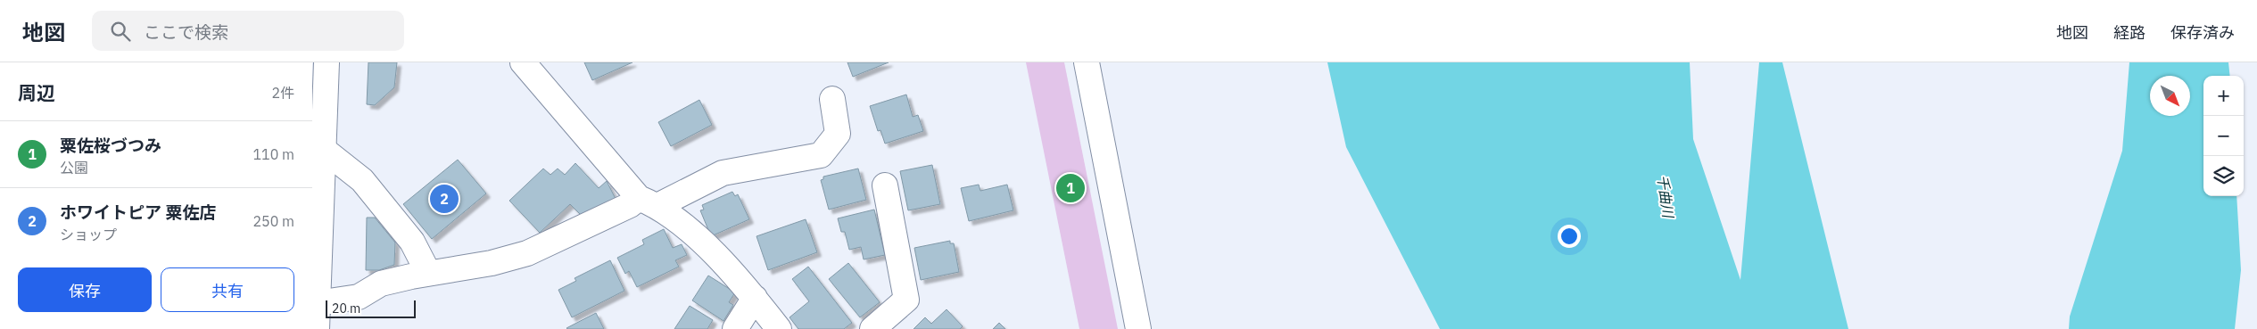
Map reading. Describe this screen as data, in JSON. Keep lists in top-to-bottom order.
{
  "water": ["千曲川"],
  "scale_bar": "20 m",
  "north": "bottom right",
  "page": {
    "header": "地図",
    "search": "ここで検索",
    "nav": ["地図", "経路", "保存済み"],
    "heading": ["周辺", "2件"],
    "map_buttons": ["+", "−"],
    "list": [
      {
        "mark": "1",
        "name": "粟佐桜づつみ",
        "note": "公園",
        "value": "110 m"
      },
      {
        "mark": "2",
        "name": "ホワイトピア 粟佐店",
        "note": "ショップ",
        "value": "250 m"
      }
    ],
    "pins": ["1", "2"],
    "buttons": ["保存", "共有"],
    "scale": "20 m"
  }
}
